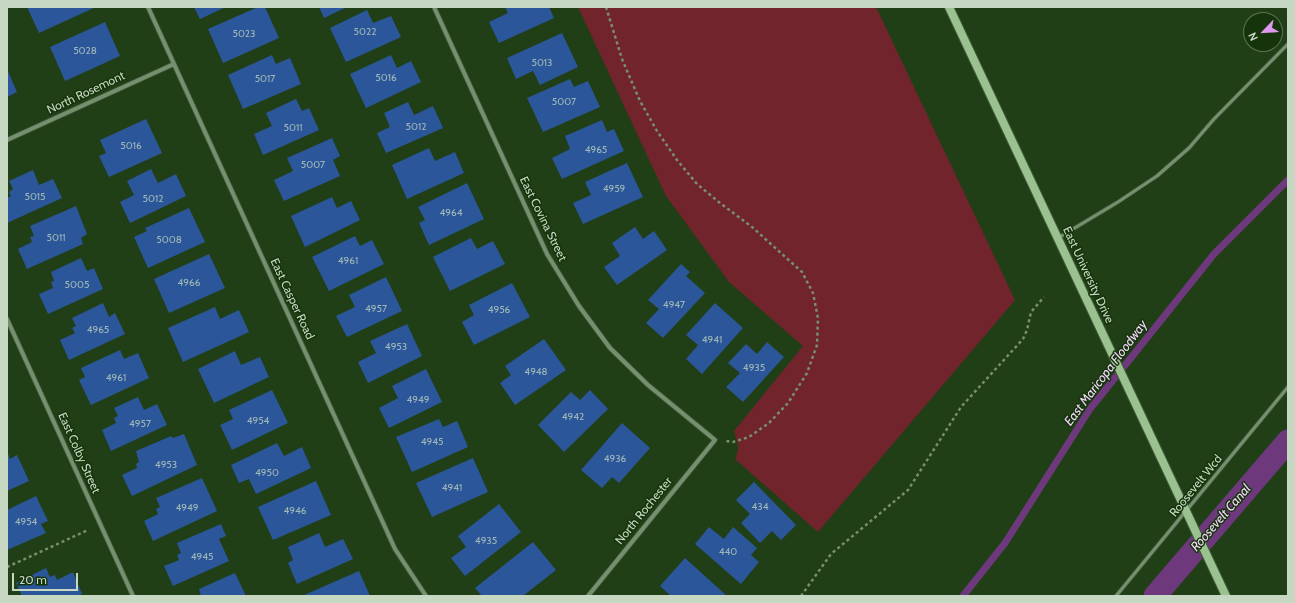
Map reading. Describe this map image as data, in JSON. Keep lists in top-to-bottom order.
{
  "streets": {
    "main road": ["East University Drive"],
    "street": [
      "North Rosemont",
      "East Covina Street",
      "East Casper Road",
      "East Colby Street",
      "North Rochester"
    ],
    "lane": ["Roosevelt Wcd"]
  },
  "crossings": [
    ["North Rosemont", "East Casper Road"],
    ["East Covina Street", "North Rochester"],
    ["East University Drive", "Roosevelt Wcd"]
  ],
  "water": ["East Maricopa Floodway", "Roosevelt Canal"],
  "house_numbers": [
    "5022",
    "5023",
    "5028",
    "5013",
    "5016",
    "5017",
    "5007",
    "5012",
    "5011",
    "5016",
    "4965",
    "5007",
    "4959",
    "5015",
    "5012",
    "4964",
    "5011",
    "5008",
    "4961",
    "4966",
    "5005",
    "4947",
    "4957",
    "4956",
    "4965",
    "4941",
    "4953",
    "4935",
    "4948",
    "4961",
    "4949",
    "4942",
    "4954",
    "4957",
    "4945",
    "4936",
    "4953",
    "4950",
    "4941",
    "434",
    "4949",
    "4946",
    "4954",
    "4935",
    "440",
    "4945"
  ],
  "scale_bar": "20 m",
  "north": "bottom left"
}
